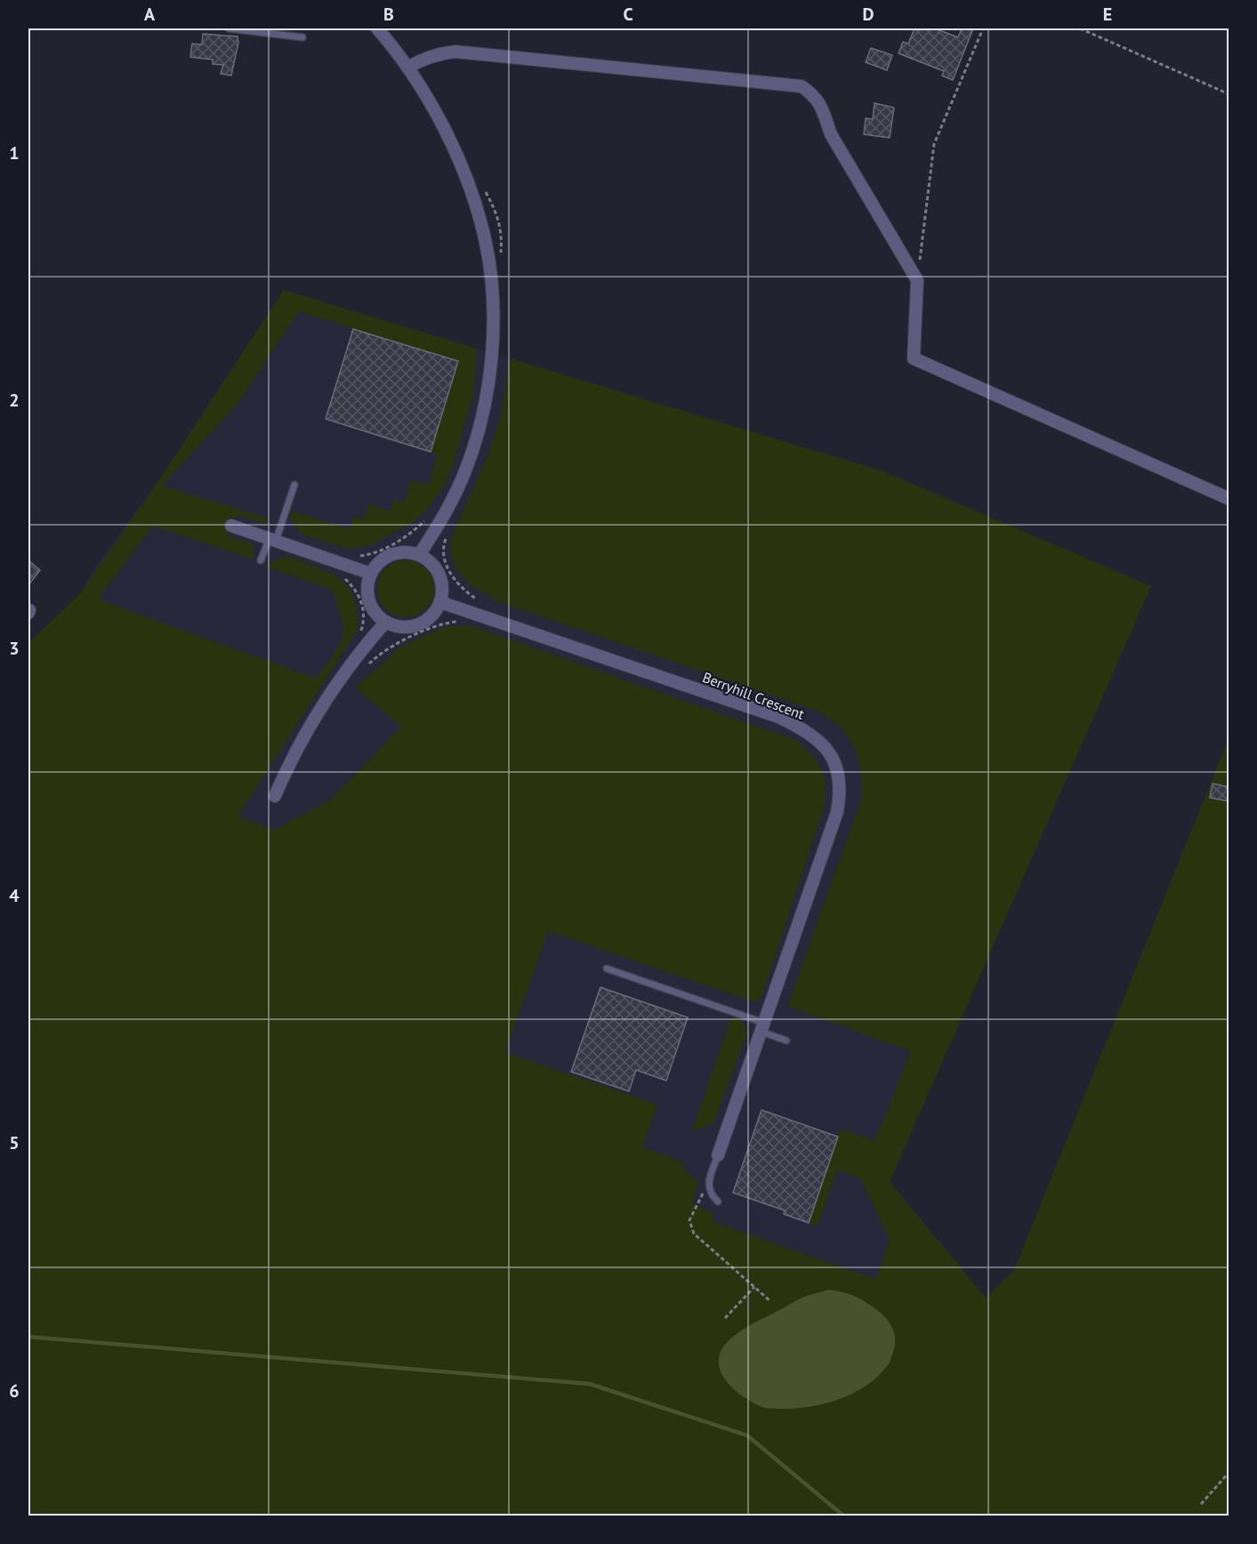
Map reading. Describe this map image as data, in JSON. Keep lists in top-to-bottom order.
{
  "streets": {
    "street": ["Berryhill Crescent"]
  },
  "grid": {
    "columns": [
      "A",
      "B",
      "C",
      "D",
      "E"
    ],
    "rows": [
      "1",
      "2",
      "3",
      "4",
      "5",
      "6"
    ]
  }
}
